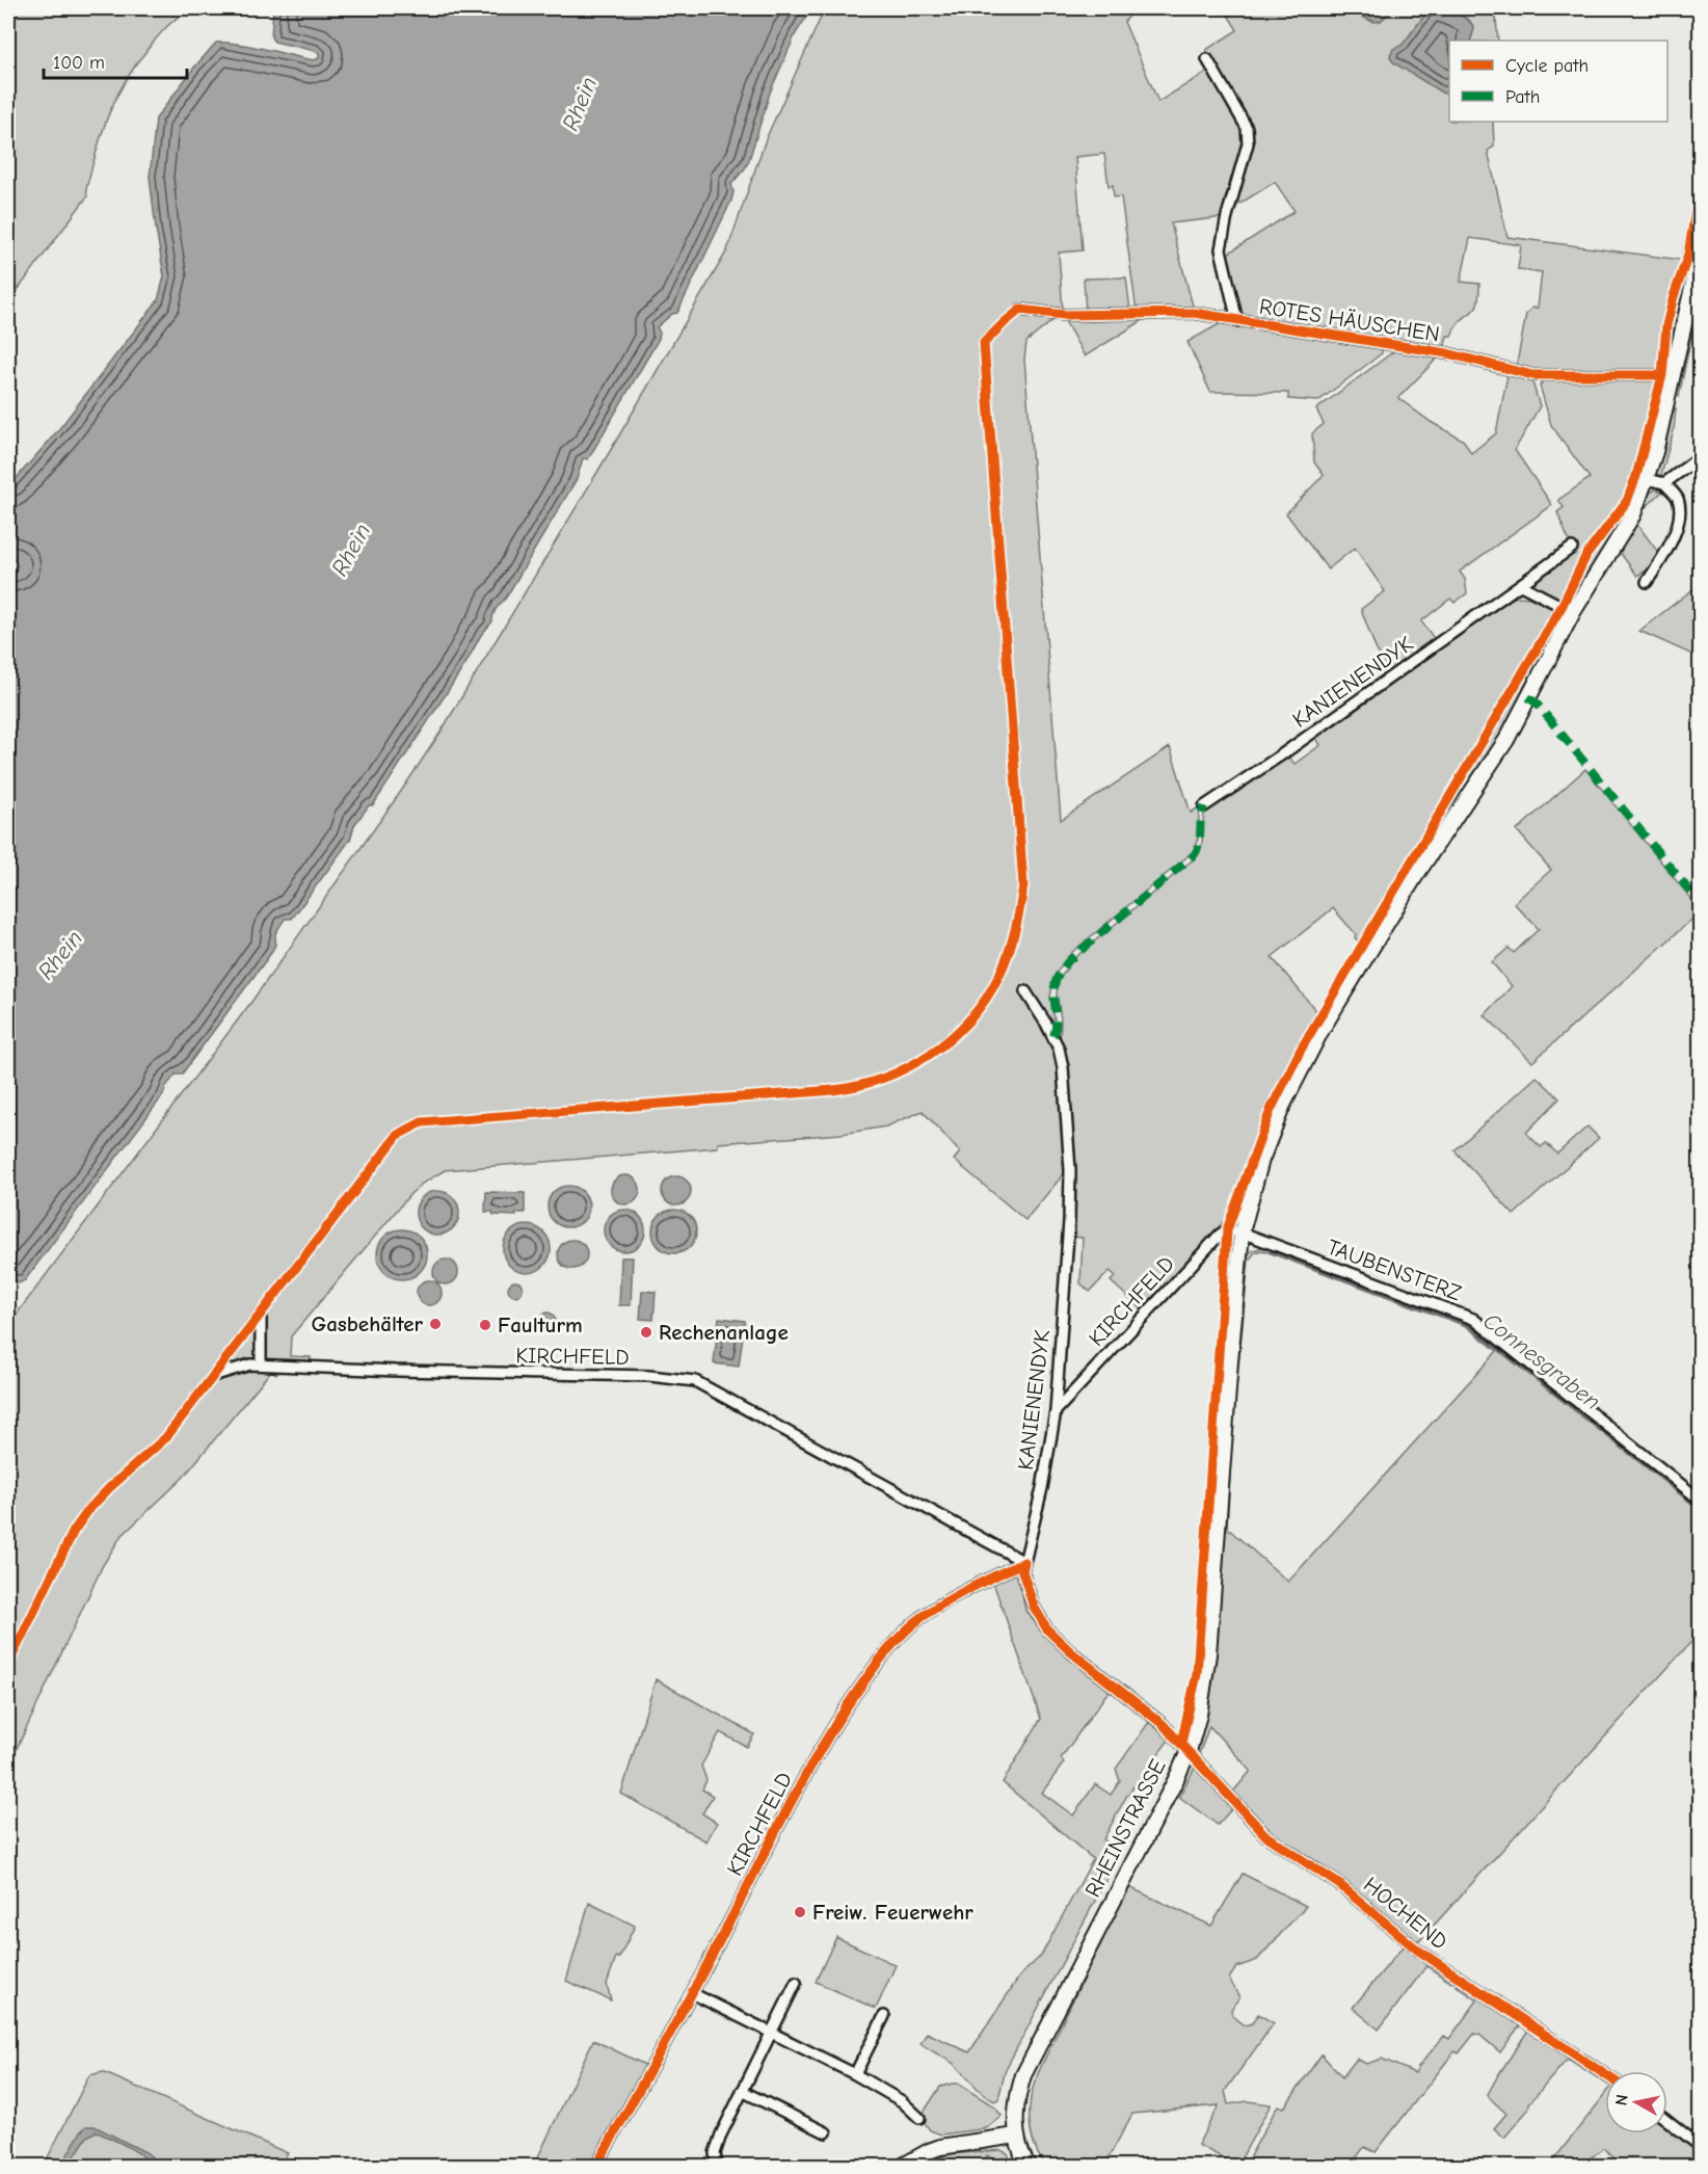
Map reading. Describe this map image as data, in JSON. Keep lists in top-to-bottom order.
{
  "streets": {
    "main road": ["RHEINSTRASSE"],
    "street": [
      "ROTES HÄUSCHEN",
      "KANIENENDYK",
      "TAUBENSTERZ",
      "KIRCHFELD",
      "HOCHEND"
    ]
  },
  "crossings": [
    ["ROTES HÄUSCHEN", "RHEINSTRASSE"],
    ["KANIENENDYK", "KIRCHFELD"],
    ["KANIENENDYK", "RHEINSTRASSE"],
    ["KANIENENDYK", "HOCHEND"],
    ["TAUBENSTERZ", "KIRCHFELD"],
    ["TAUBENSTERZ", "RHEINSTRASSE"],
    ["KIRCHFELD", "RHEINSTRASSE"],
    ["RHEINSTRASSE", "HOCHEND"]
  ],
  "water": ["Rhein", "Connesgraben"],
  "places": [
    "Gasbehälter",
    "Faulturm",
    "Rechenanlage",
    "Freiw. Feuerwehr"
  ],
  "legend": ["Cycle path", "Path"],
  "scale_bar": "100 m",
  "north": "left"
}
